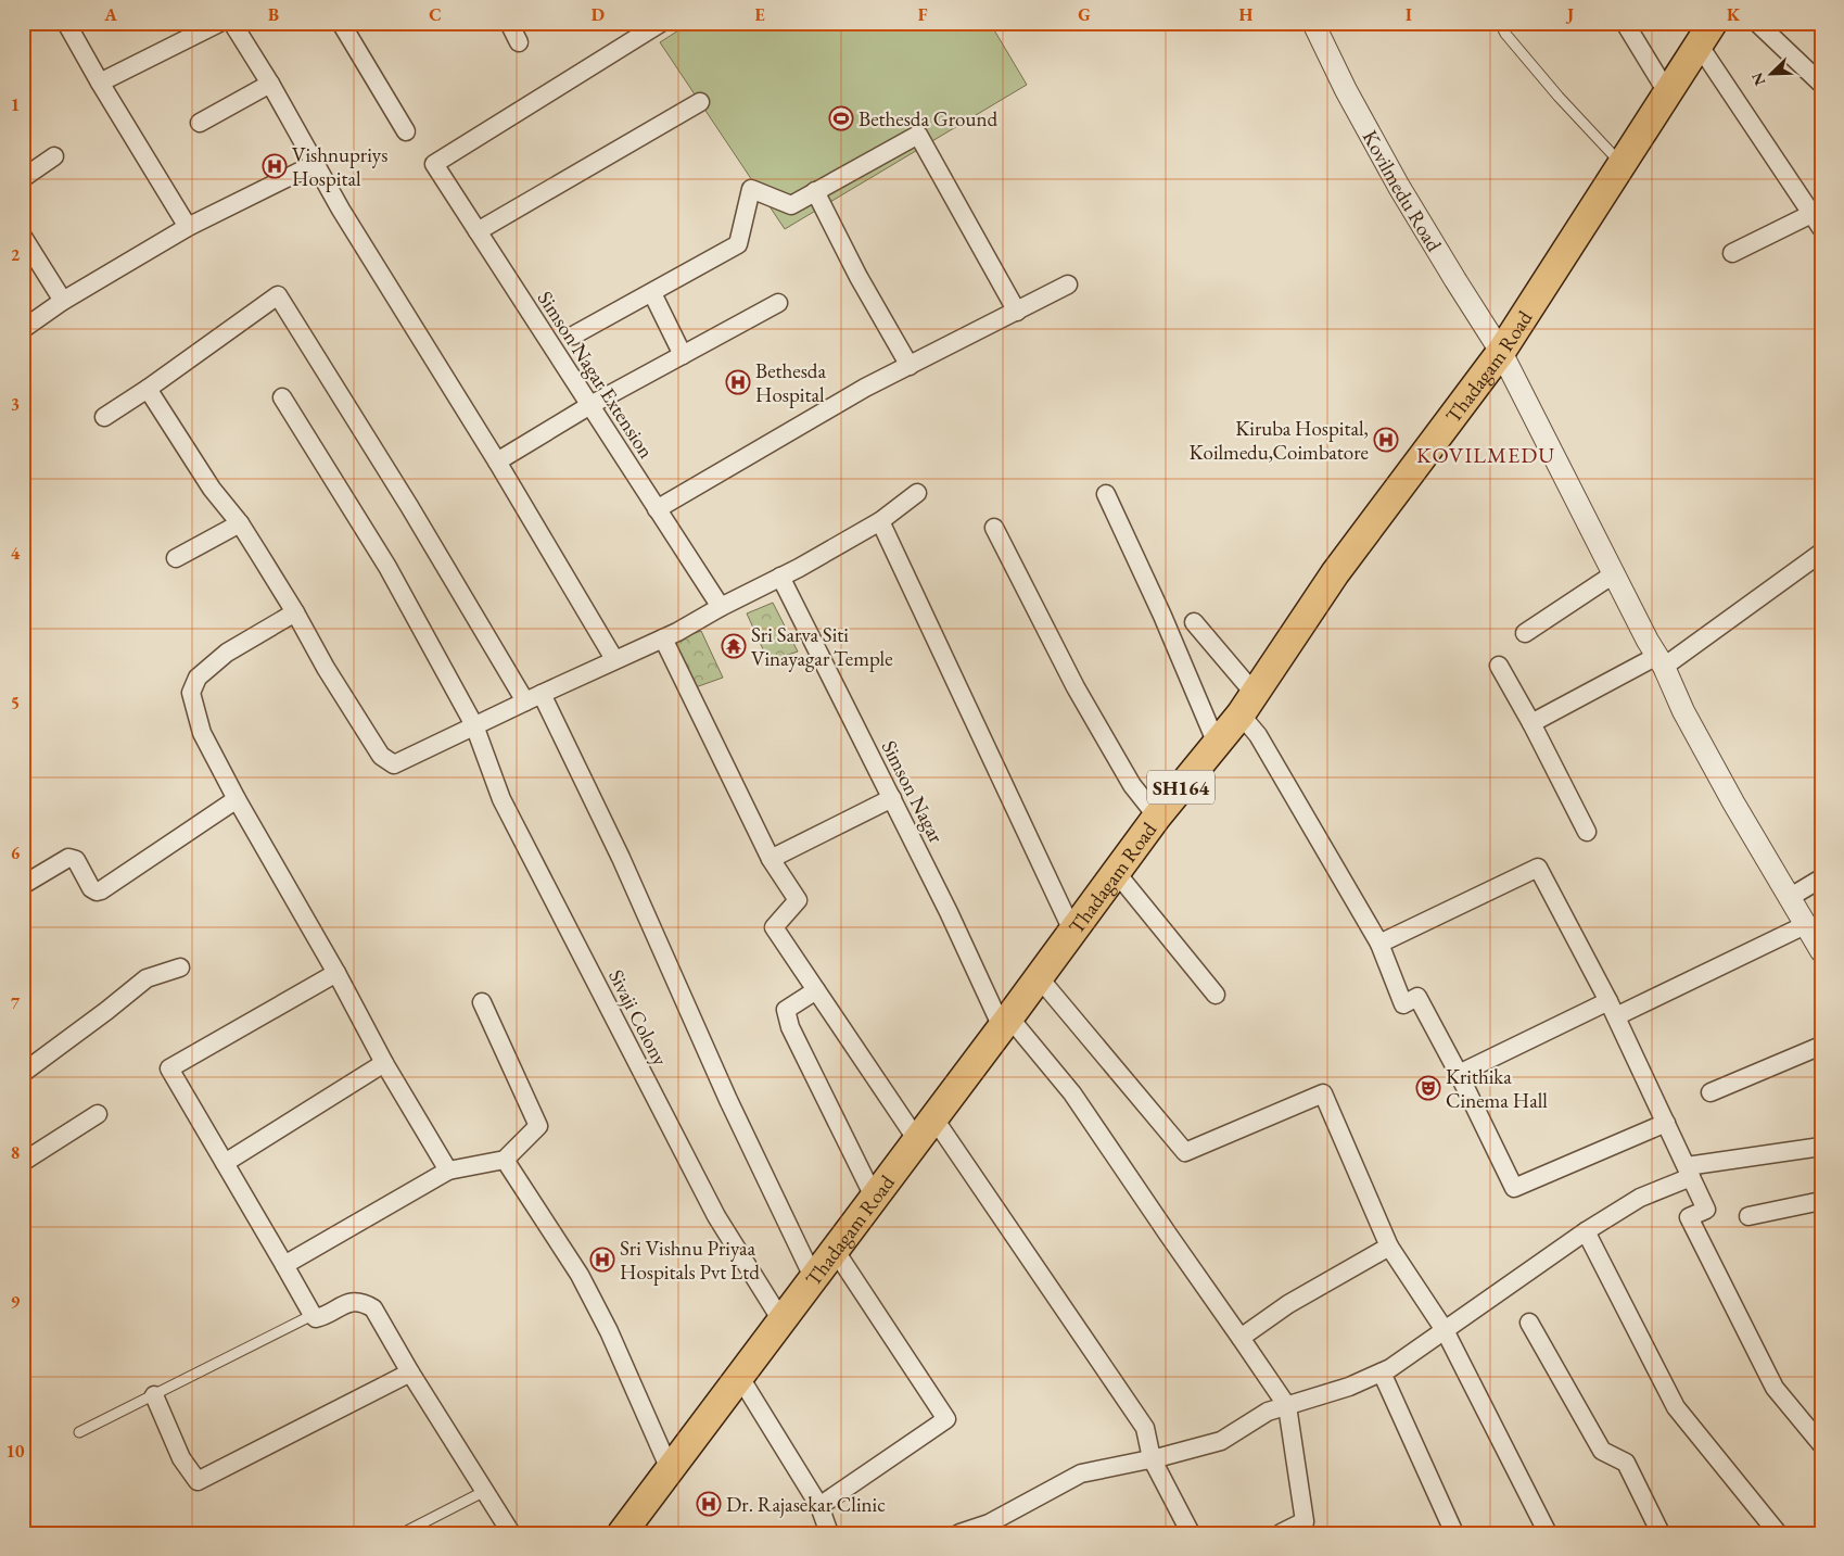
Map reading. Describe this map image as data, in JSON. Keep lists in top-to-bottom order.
{
  "streets": {
    "main road": ["Thadagam Road", "SH164"],
    "street": [
      "Kovilmedu Road",
      "Simson Nagar Extension",
      "Simson Nagar",
      "Sivaji Colony"
    ]
  },
  "crossings": [
    ["Kovilmedu Road", "Thadagam Road"],
    ["Thadagam Road", "Simson Nagar"],
    ["Thadagam Road", "Sivaji Colony"]
  ],
  "districts": ["KOVILMEDU"],
  "places": {
    "sports": ["Bethesda Ground"],
    "hospital": [
      "Vishnupriys Hospital",
      "Bethesda Hospital",
      "Kiruba Hospital, Koilmedu,Coimbatore",
      "Sri Vishnu Priyaa Hospitals Pvt Ltd",
      "Dr. Rajasekar Clinic"
    ],
    "temple": ["Sri Sarva Siti Vinayagar Temple"],
    "theatre": ["Krithika Cinema Hall"]
  },
  "north": "bottom left",
  "grid": {
    "columns": [
      "A",
      "B",
      "C",
      "D",
      "E",
      "F",
      "G",
      "H",
      "I",
      "J",
      "K"
    ],
    "rows": [
      "1",
      "2",
      "3",
      "4",
      "5",
      "6",
      "7",
      "8",
      "9",
      "10"
    ]
  }
}
